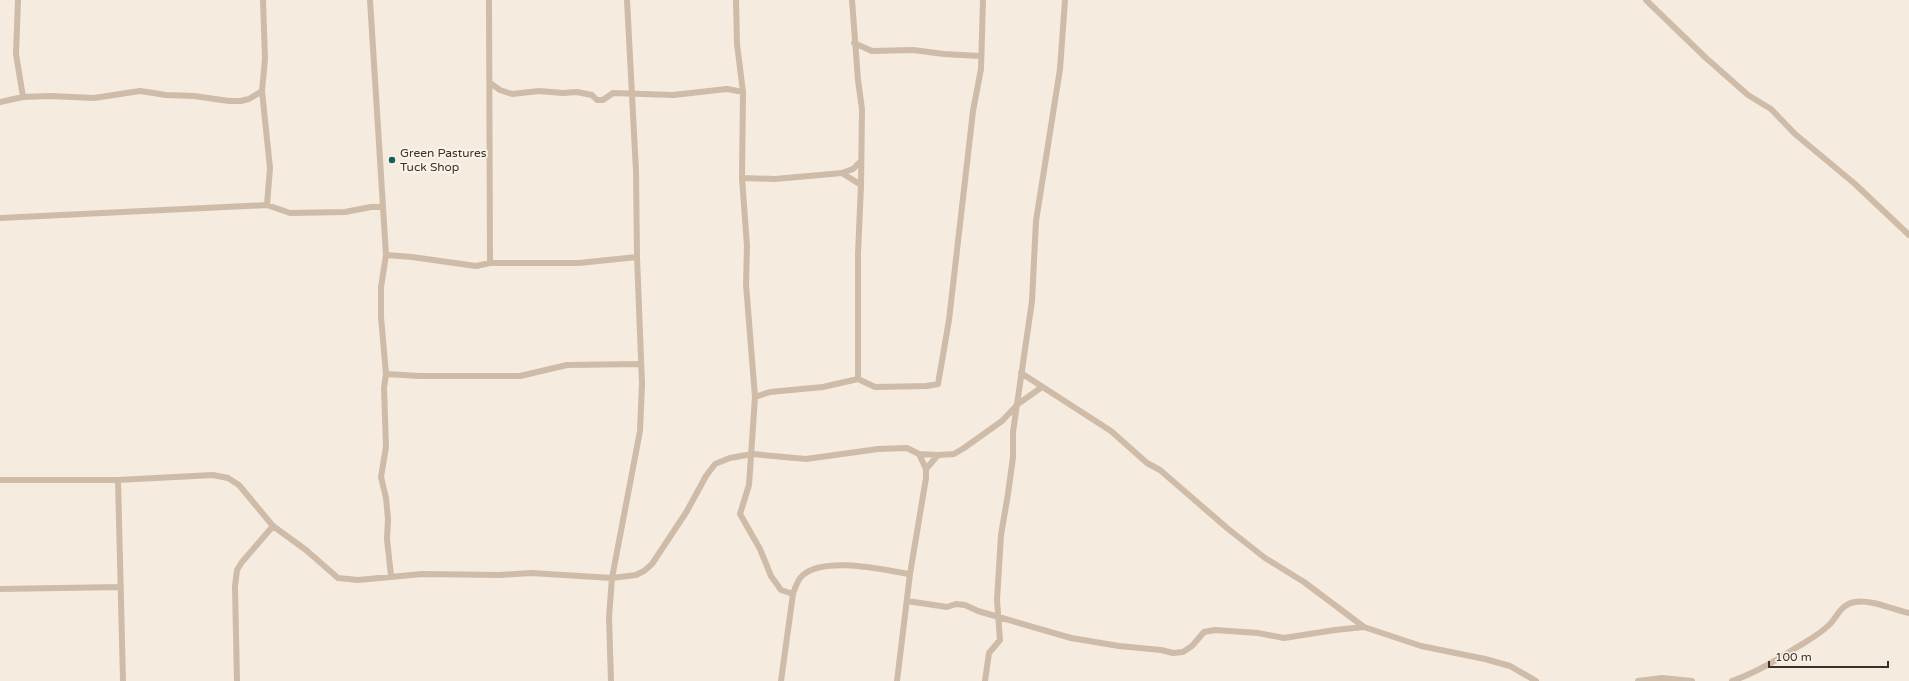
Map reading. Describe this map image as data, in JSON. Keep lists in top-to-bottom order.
{
  "places": ["Green Pastures Tuck Shop"],
  "scale_bar": "100 m"
}
